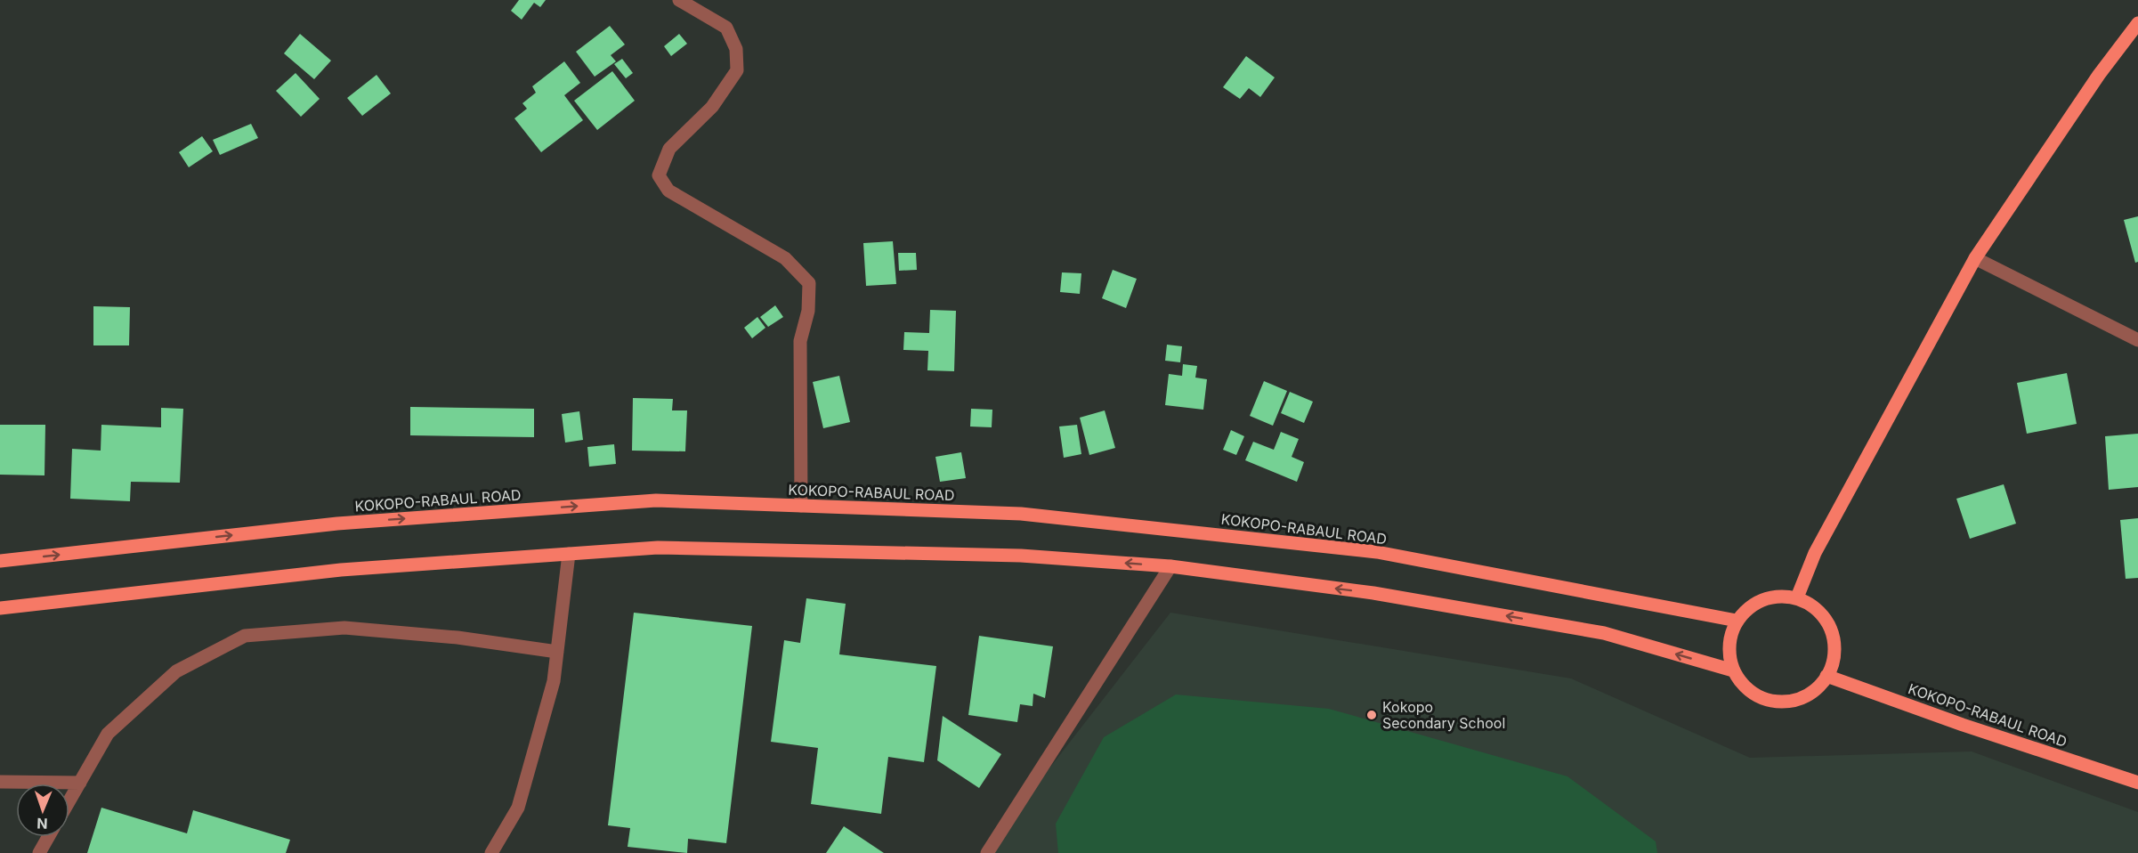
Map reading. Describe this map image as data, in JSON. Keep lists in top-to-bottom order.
{
  "streets": {
    "main road": ["KOKOPO-RABAUL ROAD"]
  },
  "places": ["Kokopo Secondary School"],
  "north": "bottom"
}
